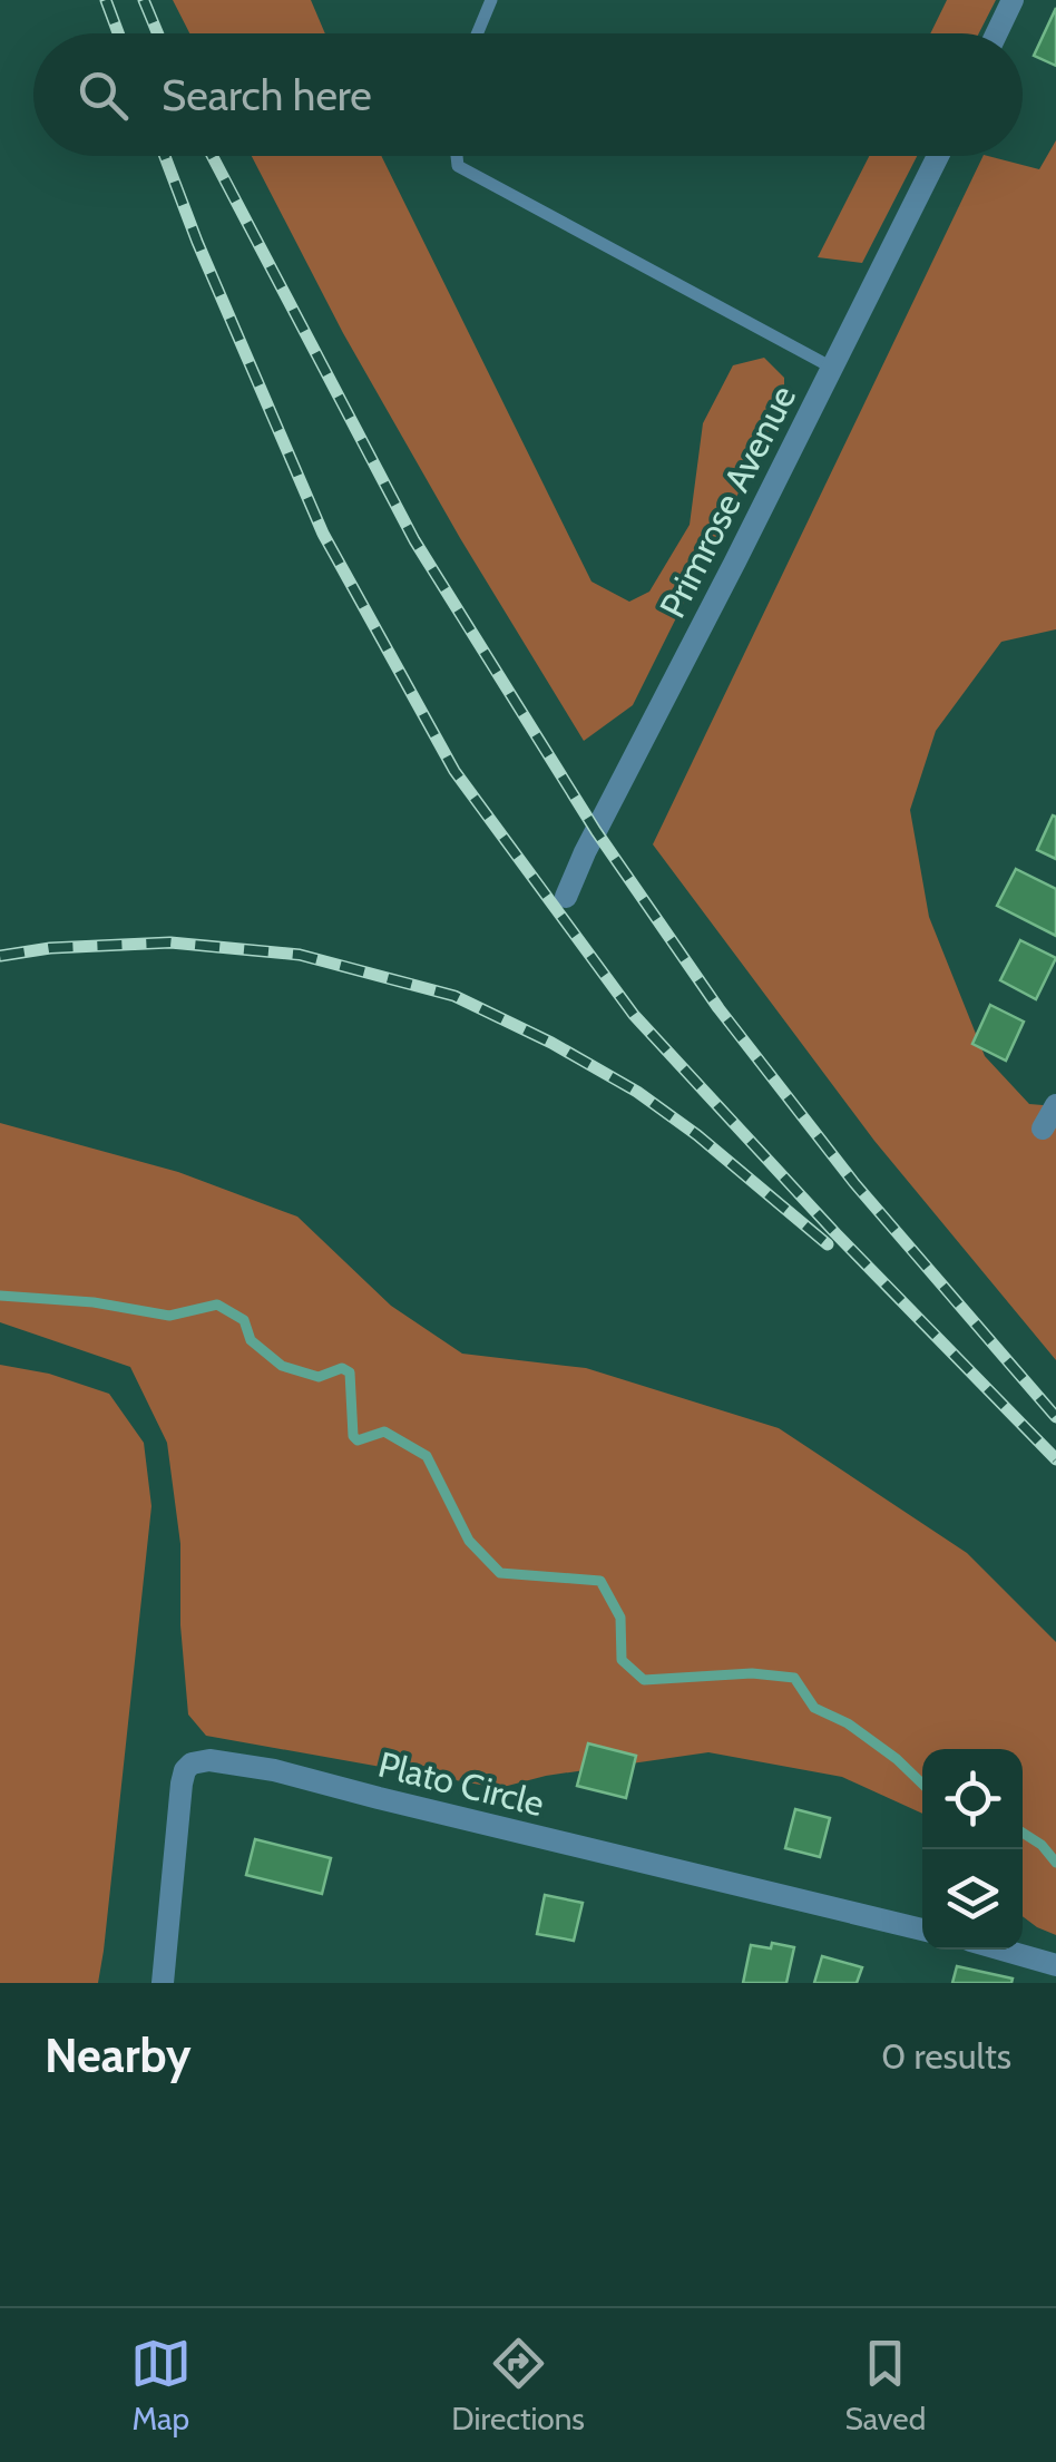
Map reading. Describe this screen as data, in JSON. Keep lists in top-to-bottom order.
{
  "streets": {
    "street": ["Primrose Avenue", "Plato Circle"]
  },
  "page": {
    "search": "Search here",
    "heading": ["Nearby", "0 results"],
    "nav": ["Map", "Directions", "Saved"]
  }
}
